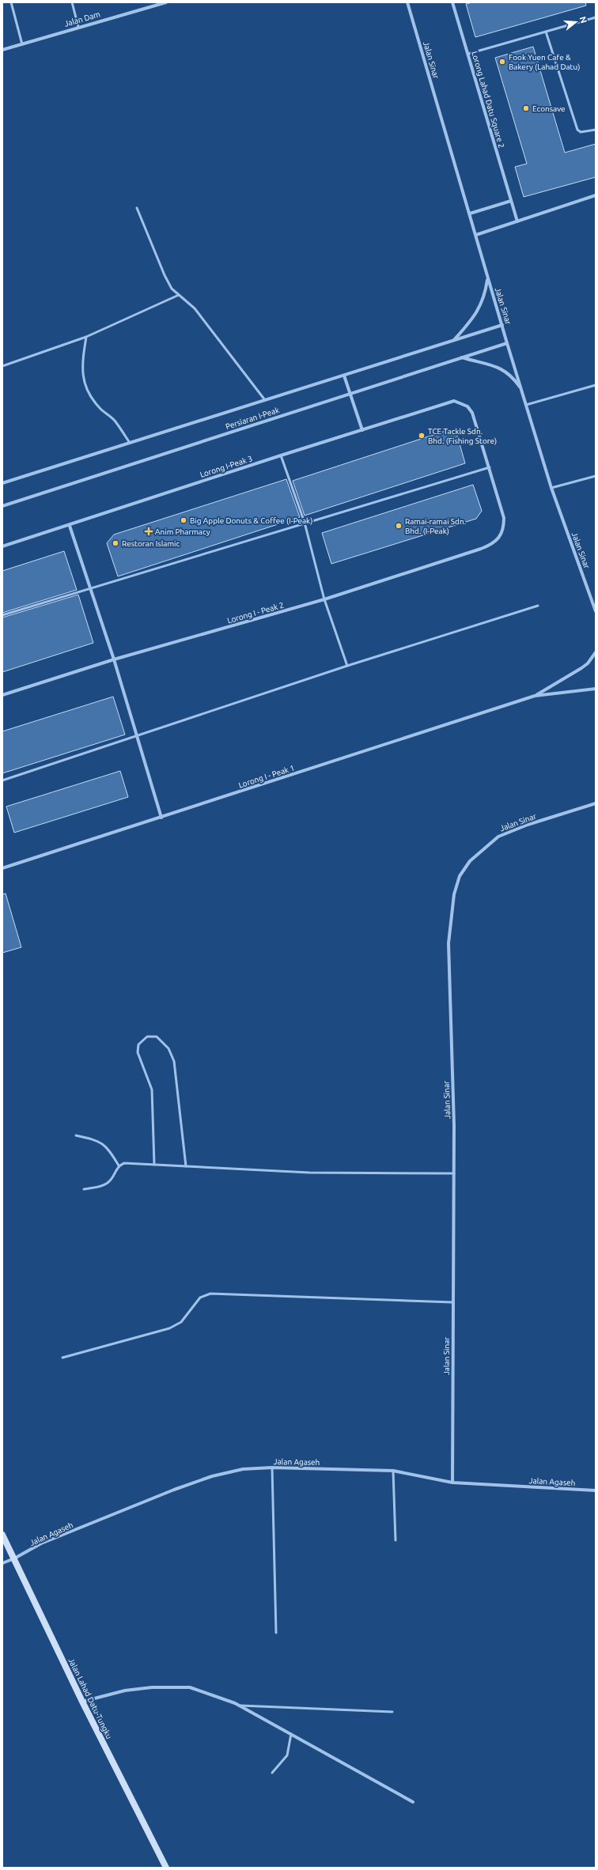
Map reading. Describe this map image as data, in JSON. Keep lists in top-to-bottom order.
{
  "streets": {
    "main road": ["Jalan Lahad Datu-Tungku"],
    "street": [
      "Jalan Dam",
      "Jalan Sinar",
      "Lorong Lahad Datu Square 2",
      "Persiaran I-Peak",
      "Lorong I-Peak 3",
      "Lorong I - Peak 2",
      "Lorong I - Peak 1",
      "Jalan Agaseh"
    ]
  },
  "crossings": [
    ["Jalan Sinar", "Persiaran I-Peak"],
    ["Jalan Sinar", "Jalan Agaseh"],
    ["Lorong I-Peak 3", "Lorong I - Peak 2"],
    ["Jalan Agaseh", "Jalan Lahad Datu-Tungku"]
  ],
  "places": {
    "other": [
      "Fook Yuen Cafe & Bakery (Lahad Datu)",
      "Econsave",
      "TCE Tackle Sdn. Bhd. (Fishing Store)",
      "Big Apple Donuts & Coffee (I-Peak)",
      "Ramai-ramai Sdn. Bhd. (I-Peak)",
      "Restoran Islamic"
    ],
    "health": ["Anim Pharmacy"]
  },
  "north": "right"
}
